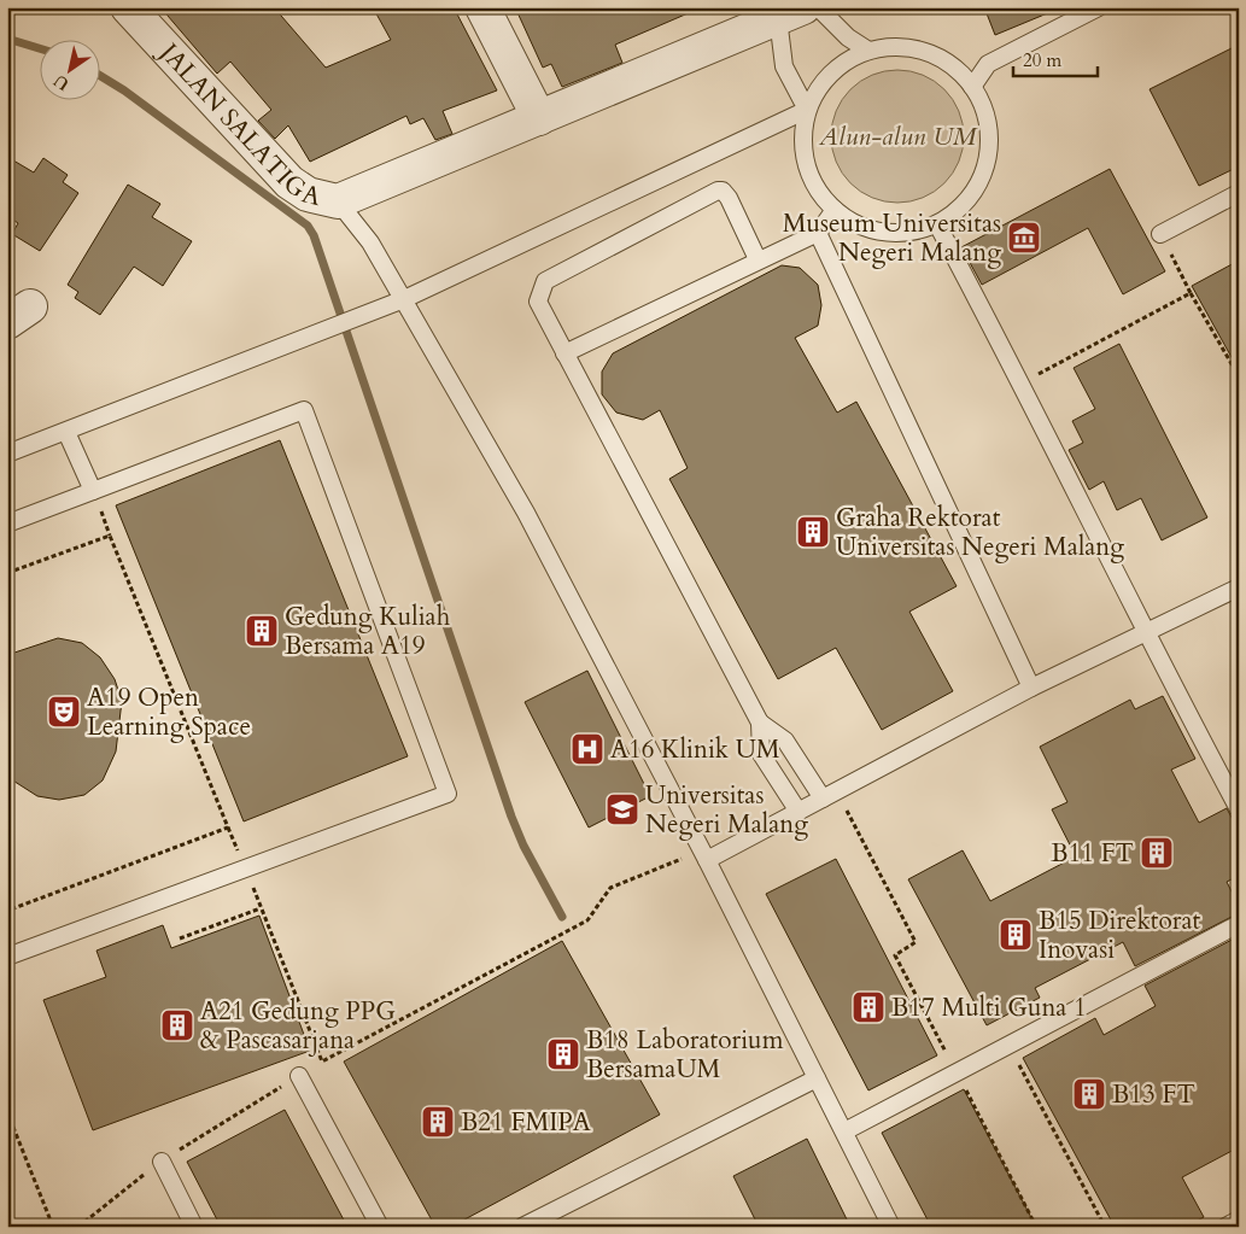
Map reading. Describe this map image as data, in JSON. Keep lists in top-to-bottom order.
{
  "streets": {
    "street": ["JALAN SALATIGA"]
  },
  "parks": ["Alun-alun UM"],
  "places": {
    "museum": ["Museum Universitas Negeri Malang"],
    "building": [
      "Graha Rektorat Universitas Negeri Malang",
      "Gedung Kuliah Bersama A19",
      "B11 FT",
      "B15 Direktorat Inovasi",
      "B17 Multi Guna 1",
      "A21 Gedung PPG & Pascasarjana",
      "B18 Laboratorium BersamaUM",
      "B13 FT",
      "B21 FMIPA"
    ],
    "theatre": ["A19 Open Learning Space"],
    "hospital": ["A16 Klinik UM"],
    "school or university": ["Universitas Negeri Malang"]
  },
  "scale_bar": "20 m",
  "north": "bottom left"
}
